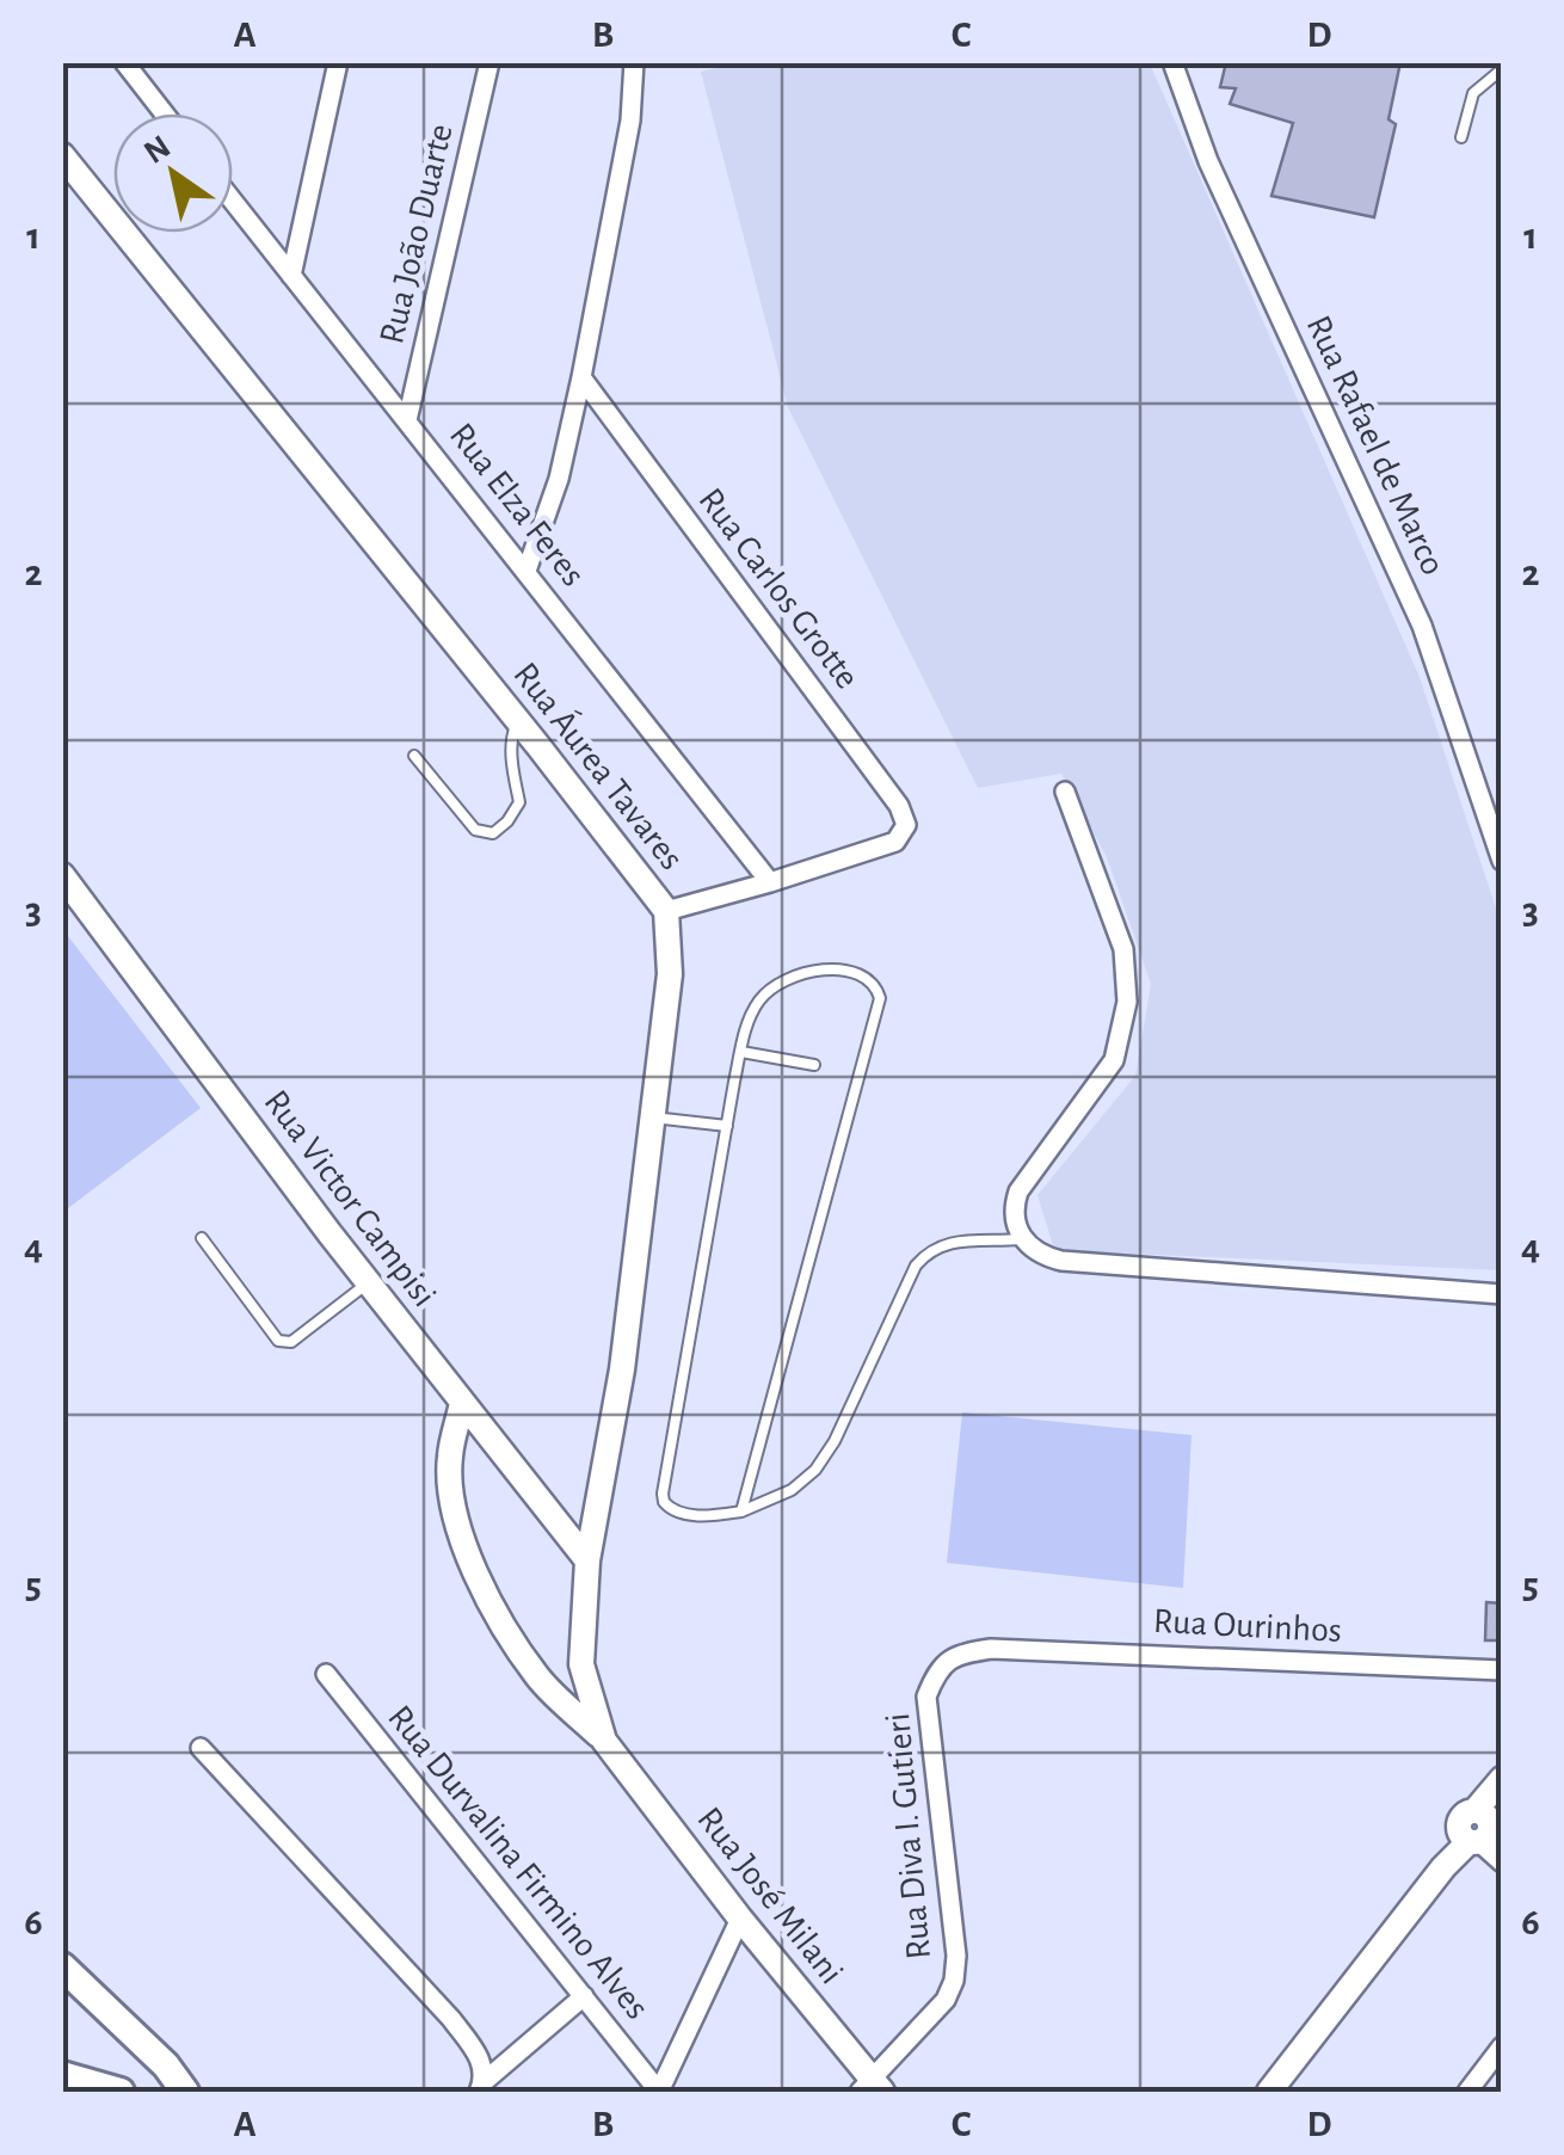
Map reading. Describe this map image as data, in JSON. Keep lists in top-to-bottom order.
{
  "streets": {
    "street": [
      "Rua João Duarte",
      "Rua Rafael de Marco",
      "Rua Elza Feres",
      "Rua Carlos Grotte",
      "Rua Áurea Tavares",
      "Rua Victor Campisi",
      "Rua Ourinhos",
      "Rua Diva I. Gutieri",
      "Rua Durvalina Firmino Alves",
      "Rua José Milani"
    ]
  },
  "crossings": [
    ["Rua João Duarte", "Rua Elza Feres"],
    ["Rua Elza Feres", "Rua Carlos Grotte"],
    ["Rua Áurea Tavares", "Rua Victor Campisi"],
    ["Rua Áurea Tavares", "Rua José Milani"],
    ["Rua Victor Campisi", "Rua José Milani"],
    ["Rua Ourinhos", "Rua Diva I. Gutieri"],
    ["Rua Diva I. Gutieri", "Rua José Milani"]
  ],
  "north": "top left",
  "grid": {
    "columns": [
      "A",
      "B",
      "C",
      "D"
    ],
    "rows": [
      "1",
      "2",
      "3",
      "4",
      "5",
      "6"
    ]
  }
}
